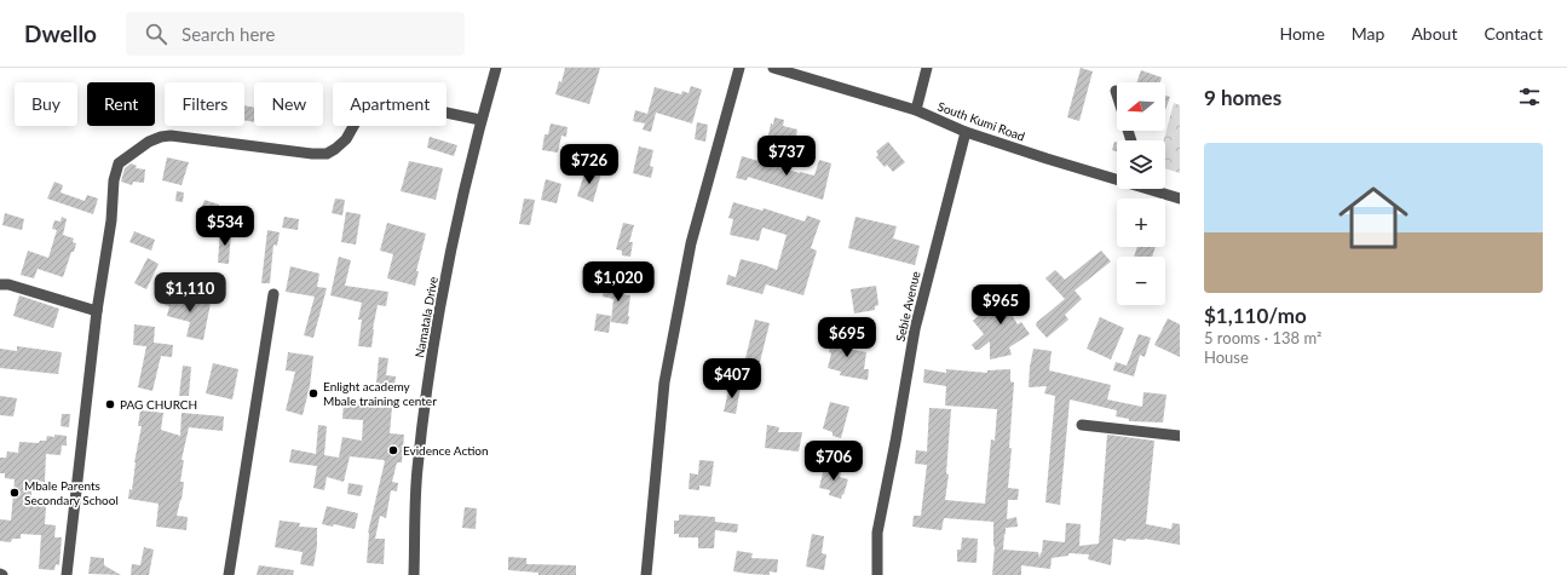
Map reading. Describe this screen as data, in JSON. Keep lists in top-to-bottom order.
{
  "streets": {
    "street": ["South Kumi Road", "Sebie Avenue", "Namatala Drive"]
  },
  "crossings": [
    ["South Kumi Road", "Sebie Avenue"]
  ],
  "places": [
    "Enlight academy Mbale training center",
    "PAG CHURCH",
    "Evidence Action",
    "Mbale Parents Secondary School"
  ],
  "north": "left",
  "page": {
    "header": "Dwello",
    "search": "Search here",
    "nav": [
      "Home",
      "Map",
      "About",
      "Contact"
    ],
    "heading": "9 homes",
    "map_buttons": ["+", "−"],
    "chip": [
      "Buy",
      "Rent",
      "Filters",
      "New",
      "Apartment"
    ],
    "list": [
      {
        "name": "$1,110/mo",
        "note": "5 rooms · 138 m² · House"
      }
    ],
    "price": [
      "$737",
      "$726",
      "$534",
      "$1,020",
      "$1,110",
      "$965",
      "$695",
      "$407",
      "$706"
    ]
  }
}
